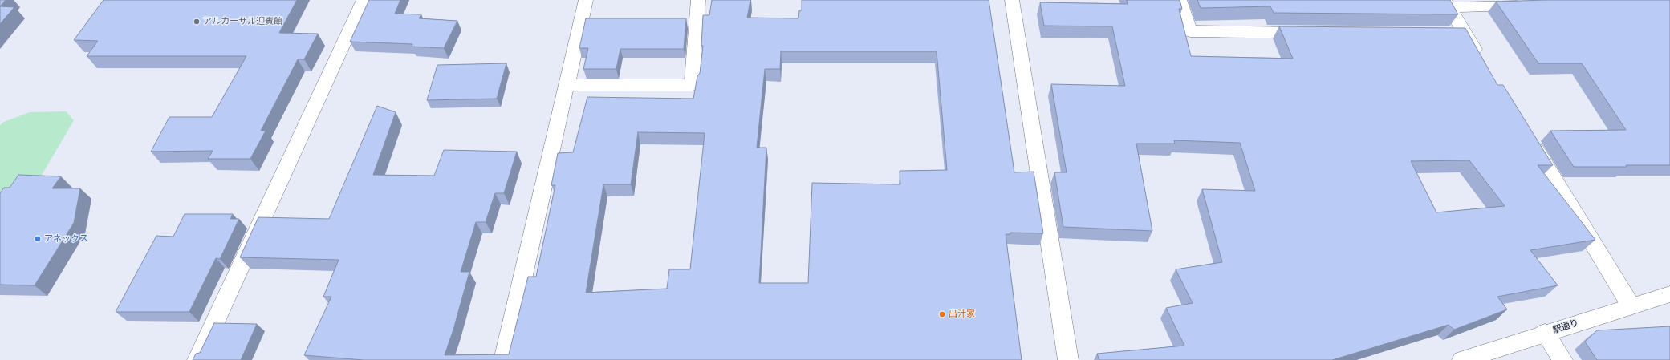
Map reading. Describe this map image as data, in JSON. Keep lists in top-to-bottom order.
{
  "streets": {
    "street": ["駅通り"]
  },
  "places": ["アルカーサル迎賓館", "アネックス", "出汁家"]
}
